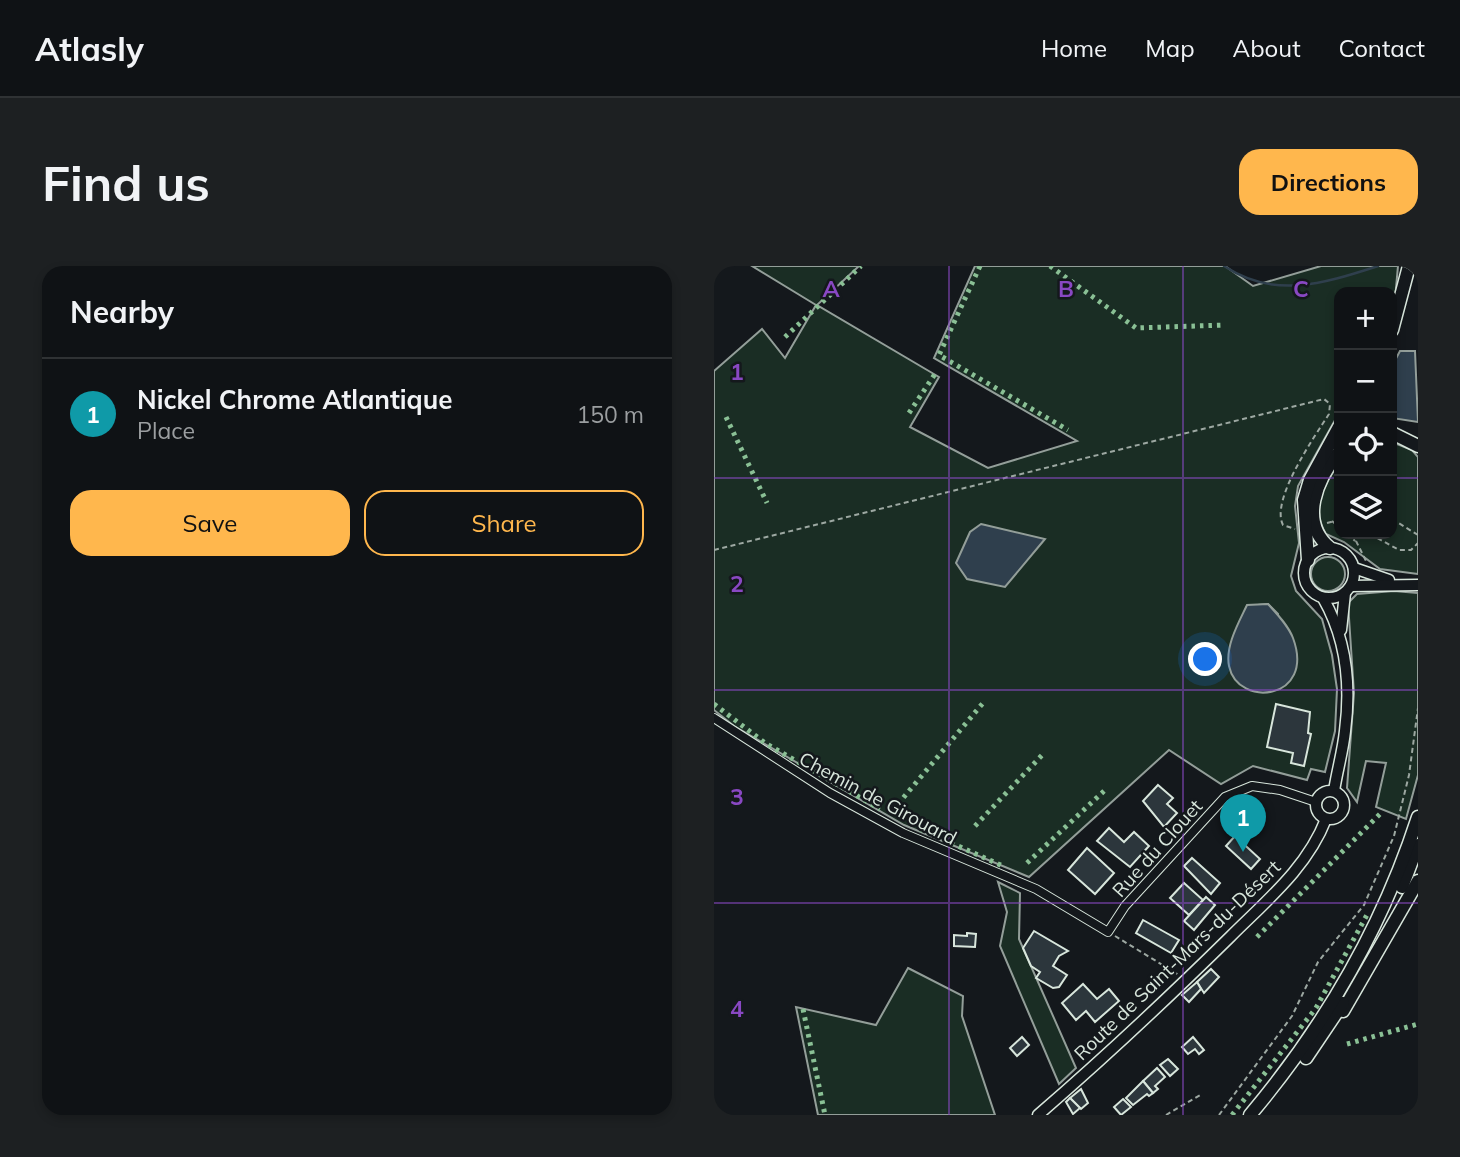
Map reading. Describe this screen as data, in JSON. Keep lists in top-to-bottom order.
{
  "streets": {
    "main road": ["Route de Saint-Mars-du-Désert"],
    "street": ["Chemin de Girouard", "Rue du Clouet"]
  },
  "crossings": [
    ["Chemin de Girouard", "Rue du Clouet"],
    ["Rue du Clouet", "Route de Saint-Mars-du-Désert"]
  ],
  "page": {
    "header": "Atlasly",
    "nav": [
      "Home",
      "Map",
      "About",
      "Contact"
    ],
    "buttons": [
      "Directions",
      ["Save", "Share"]
    ],
    "title": "Find us",
    "heading": "Nearby",
    "map_buttons": ["+", "−"],
    "list": [
      {
        "mark": "1",
        "name": "Nickel Chrome Atlantique",
        "note": "Place",
        "value": "150 m"
      }
    ],
    "pins": "1"
  },
  "grid": {
    "columns": ["A", "B", "C"],
    "rows": [
      "1",
      "2",
      "3",
      "4"
    ]
  }
}
